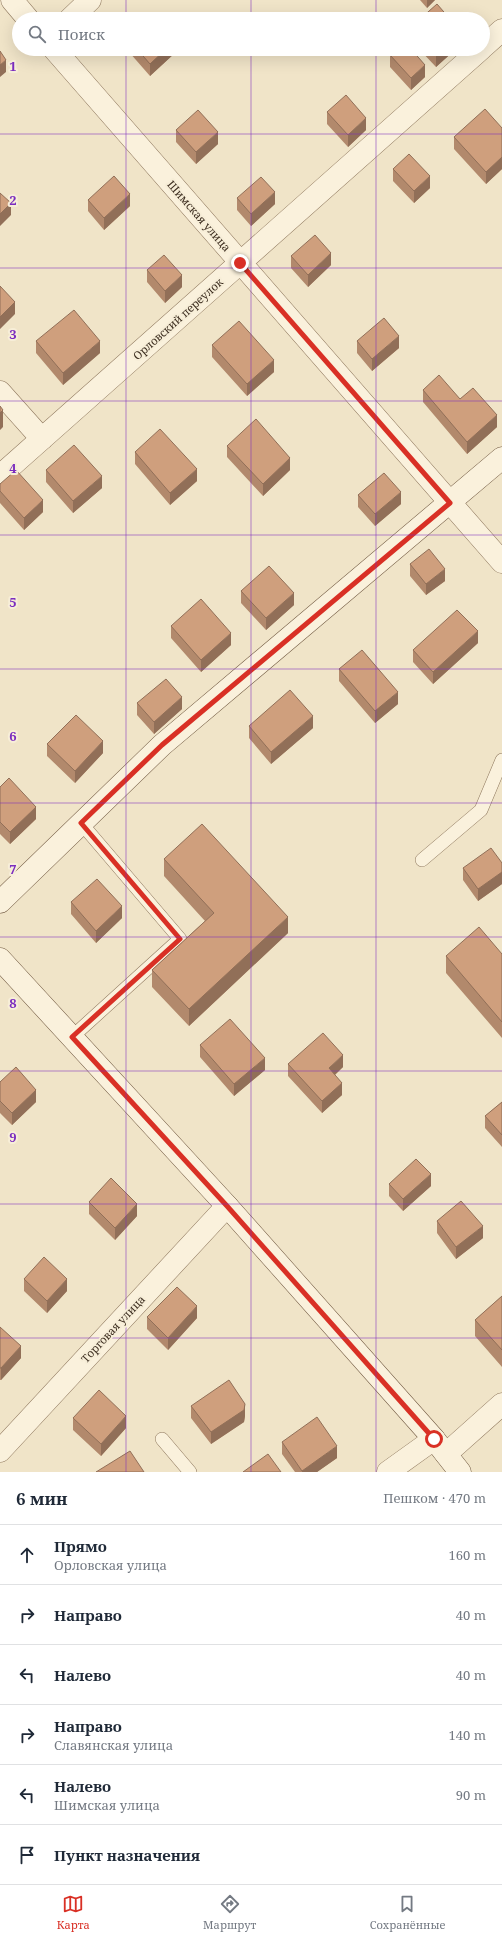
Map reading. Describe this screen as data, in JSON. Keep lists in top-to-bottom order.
{
  "streets": {
    "street": ["Шимская улица", "Орловский переулок", "Торговая улица"]
  },
  "crossings": [
    ["Шимская улица", "Орловский переулок"]
  ],
  "page": {
    "search": "Поиск",
    "heading": ["6 мин", "Пешком · 470 m"],
    "list": [
      ["Прямо", "Орловская улица", "160 m"],
      ["Направо", "40 m"],
      ["Налево", "40 m"],
      ["Направо", "Славянская улица", "140 m"],
      ["Налево", "Шимская улица", "90 m"],
      "Пункт назначения"
    ],
    "nav": ["Карта", "Маршрут", "Сохранённые"]
  },
  "grid": {
    "rows": [
      "1",
      "2",
      "3",
      "4",
      "5",
      "6",
      "7",
      "8",
      "9"
    ]
  }
}
